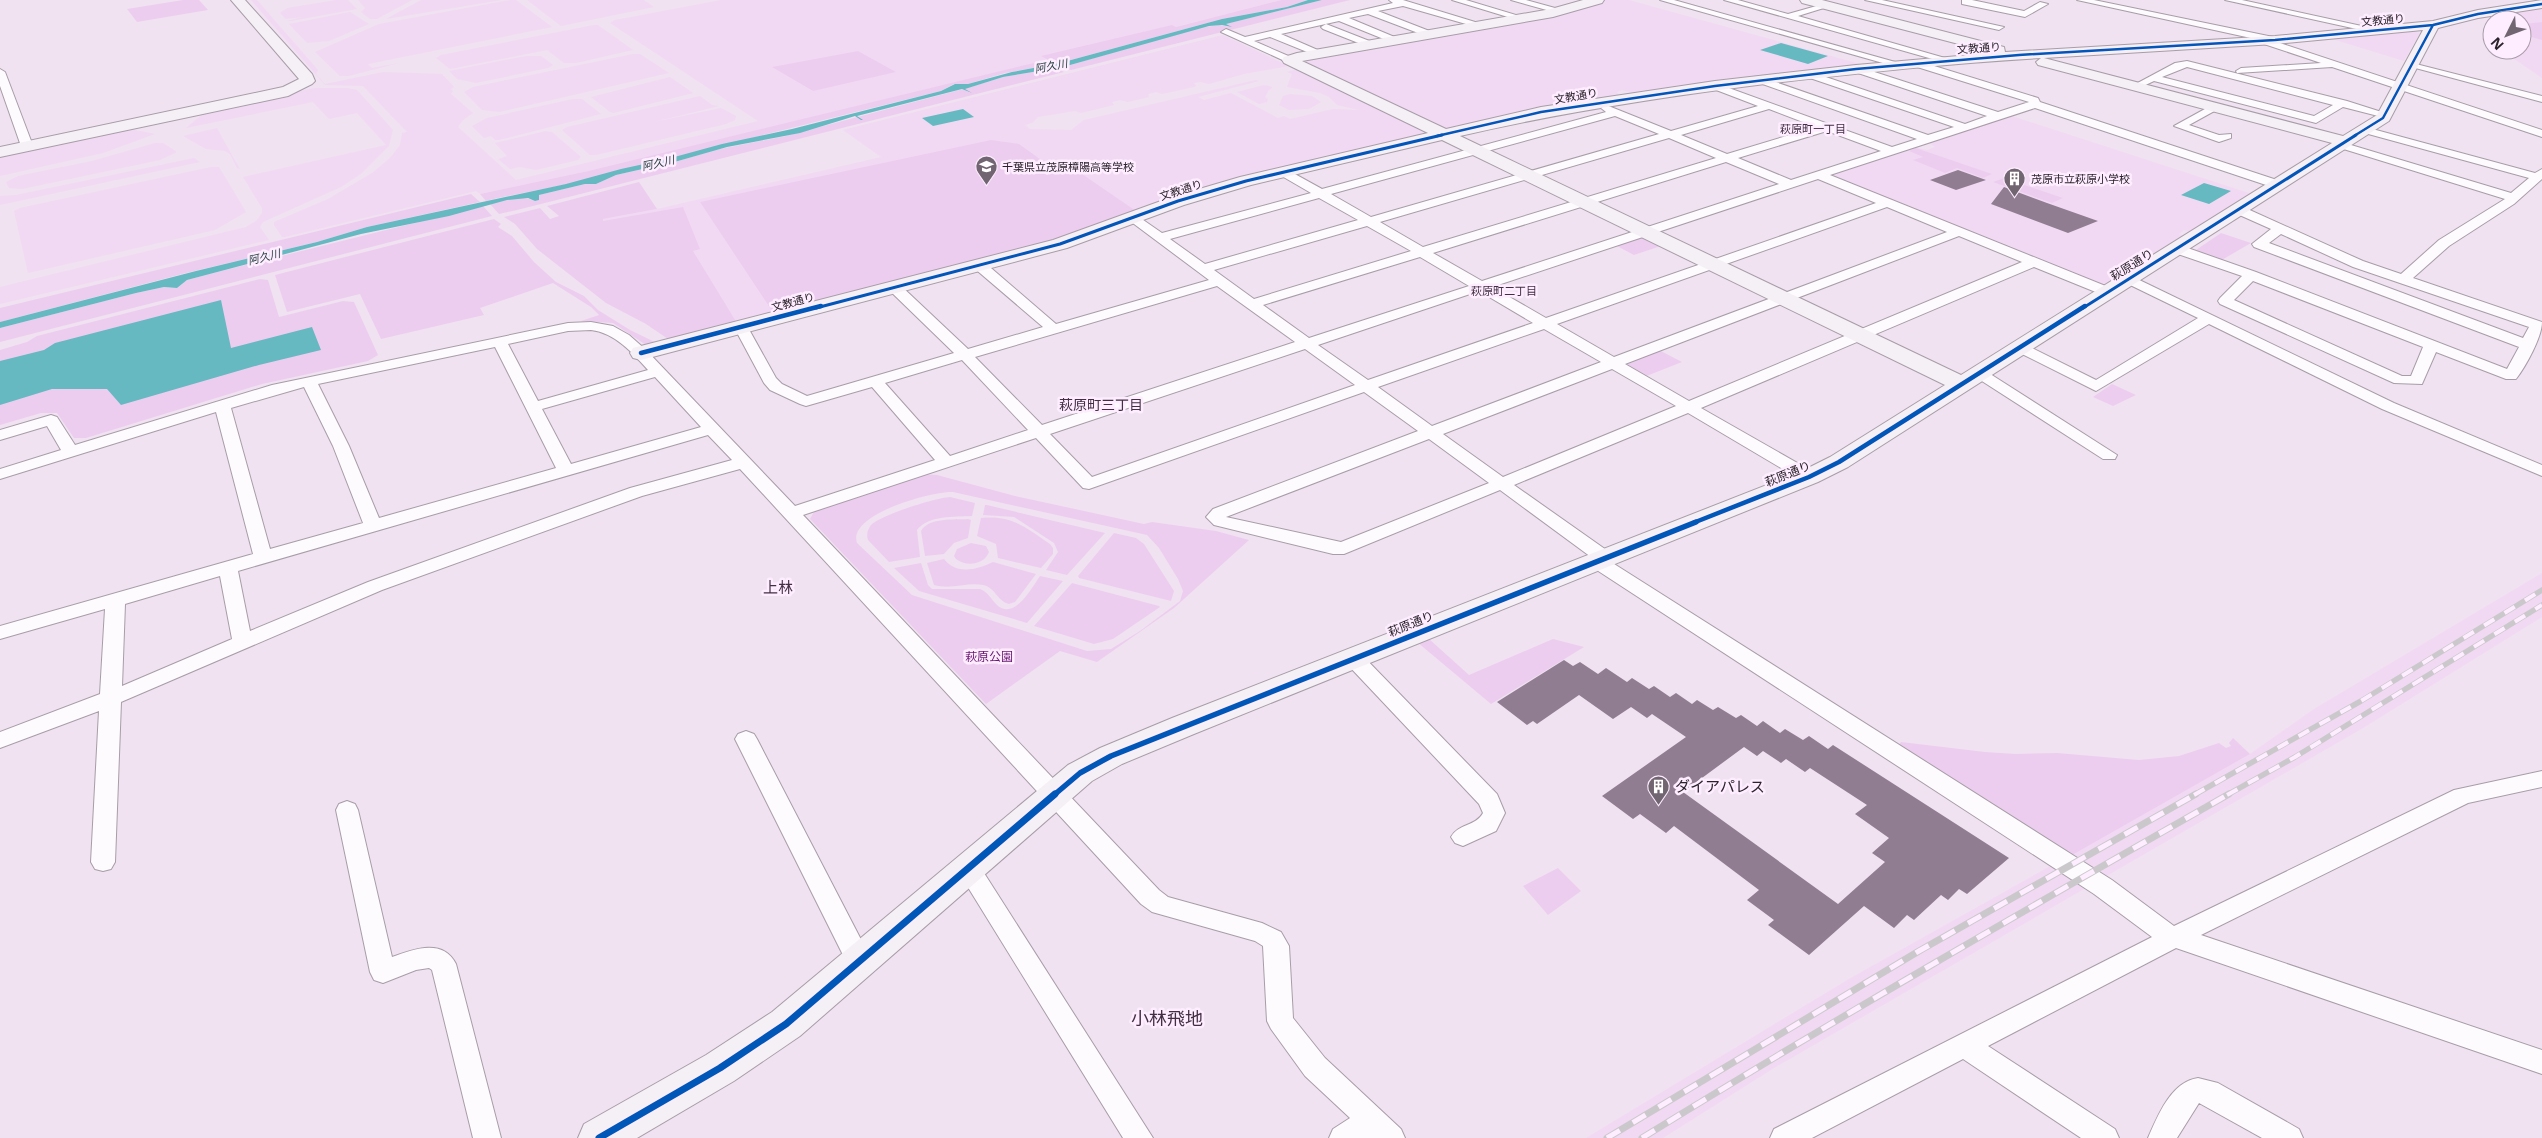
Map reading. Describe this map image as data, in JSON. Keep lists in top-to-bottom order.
{
  "streets": {
    "street": ["文教通り", "萩原通り"]
  },
  "crossings": [
    ["文教通り", "萩原通り"]
  ],
  "districts": [
    "萩原町一丁目",
    "萩原町二丁目",
    "萩原町三丁目",
    "上林",
    "小林飛地"
  ],
  "water": ["阿久川"],
  "parks": ["萩原公園"],
  "places": {
    "school or university": ["千葉県立茂原樟陽高等学校"],
    "building": ["茂原市立萩原小学校", "ダイアパレス"]
  },
  "north": "bottom left"
}
